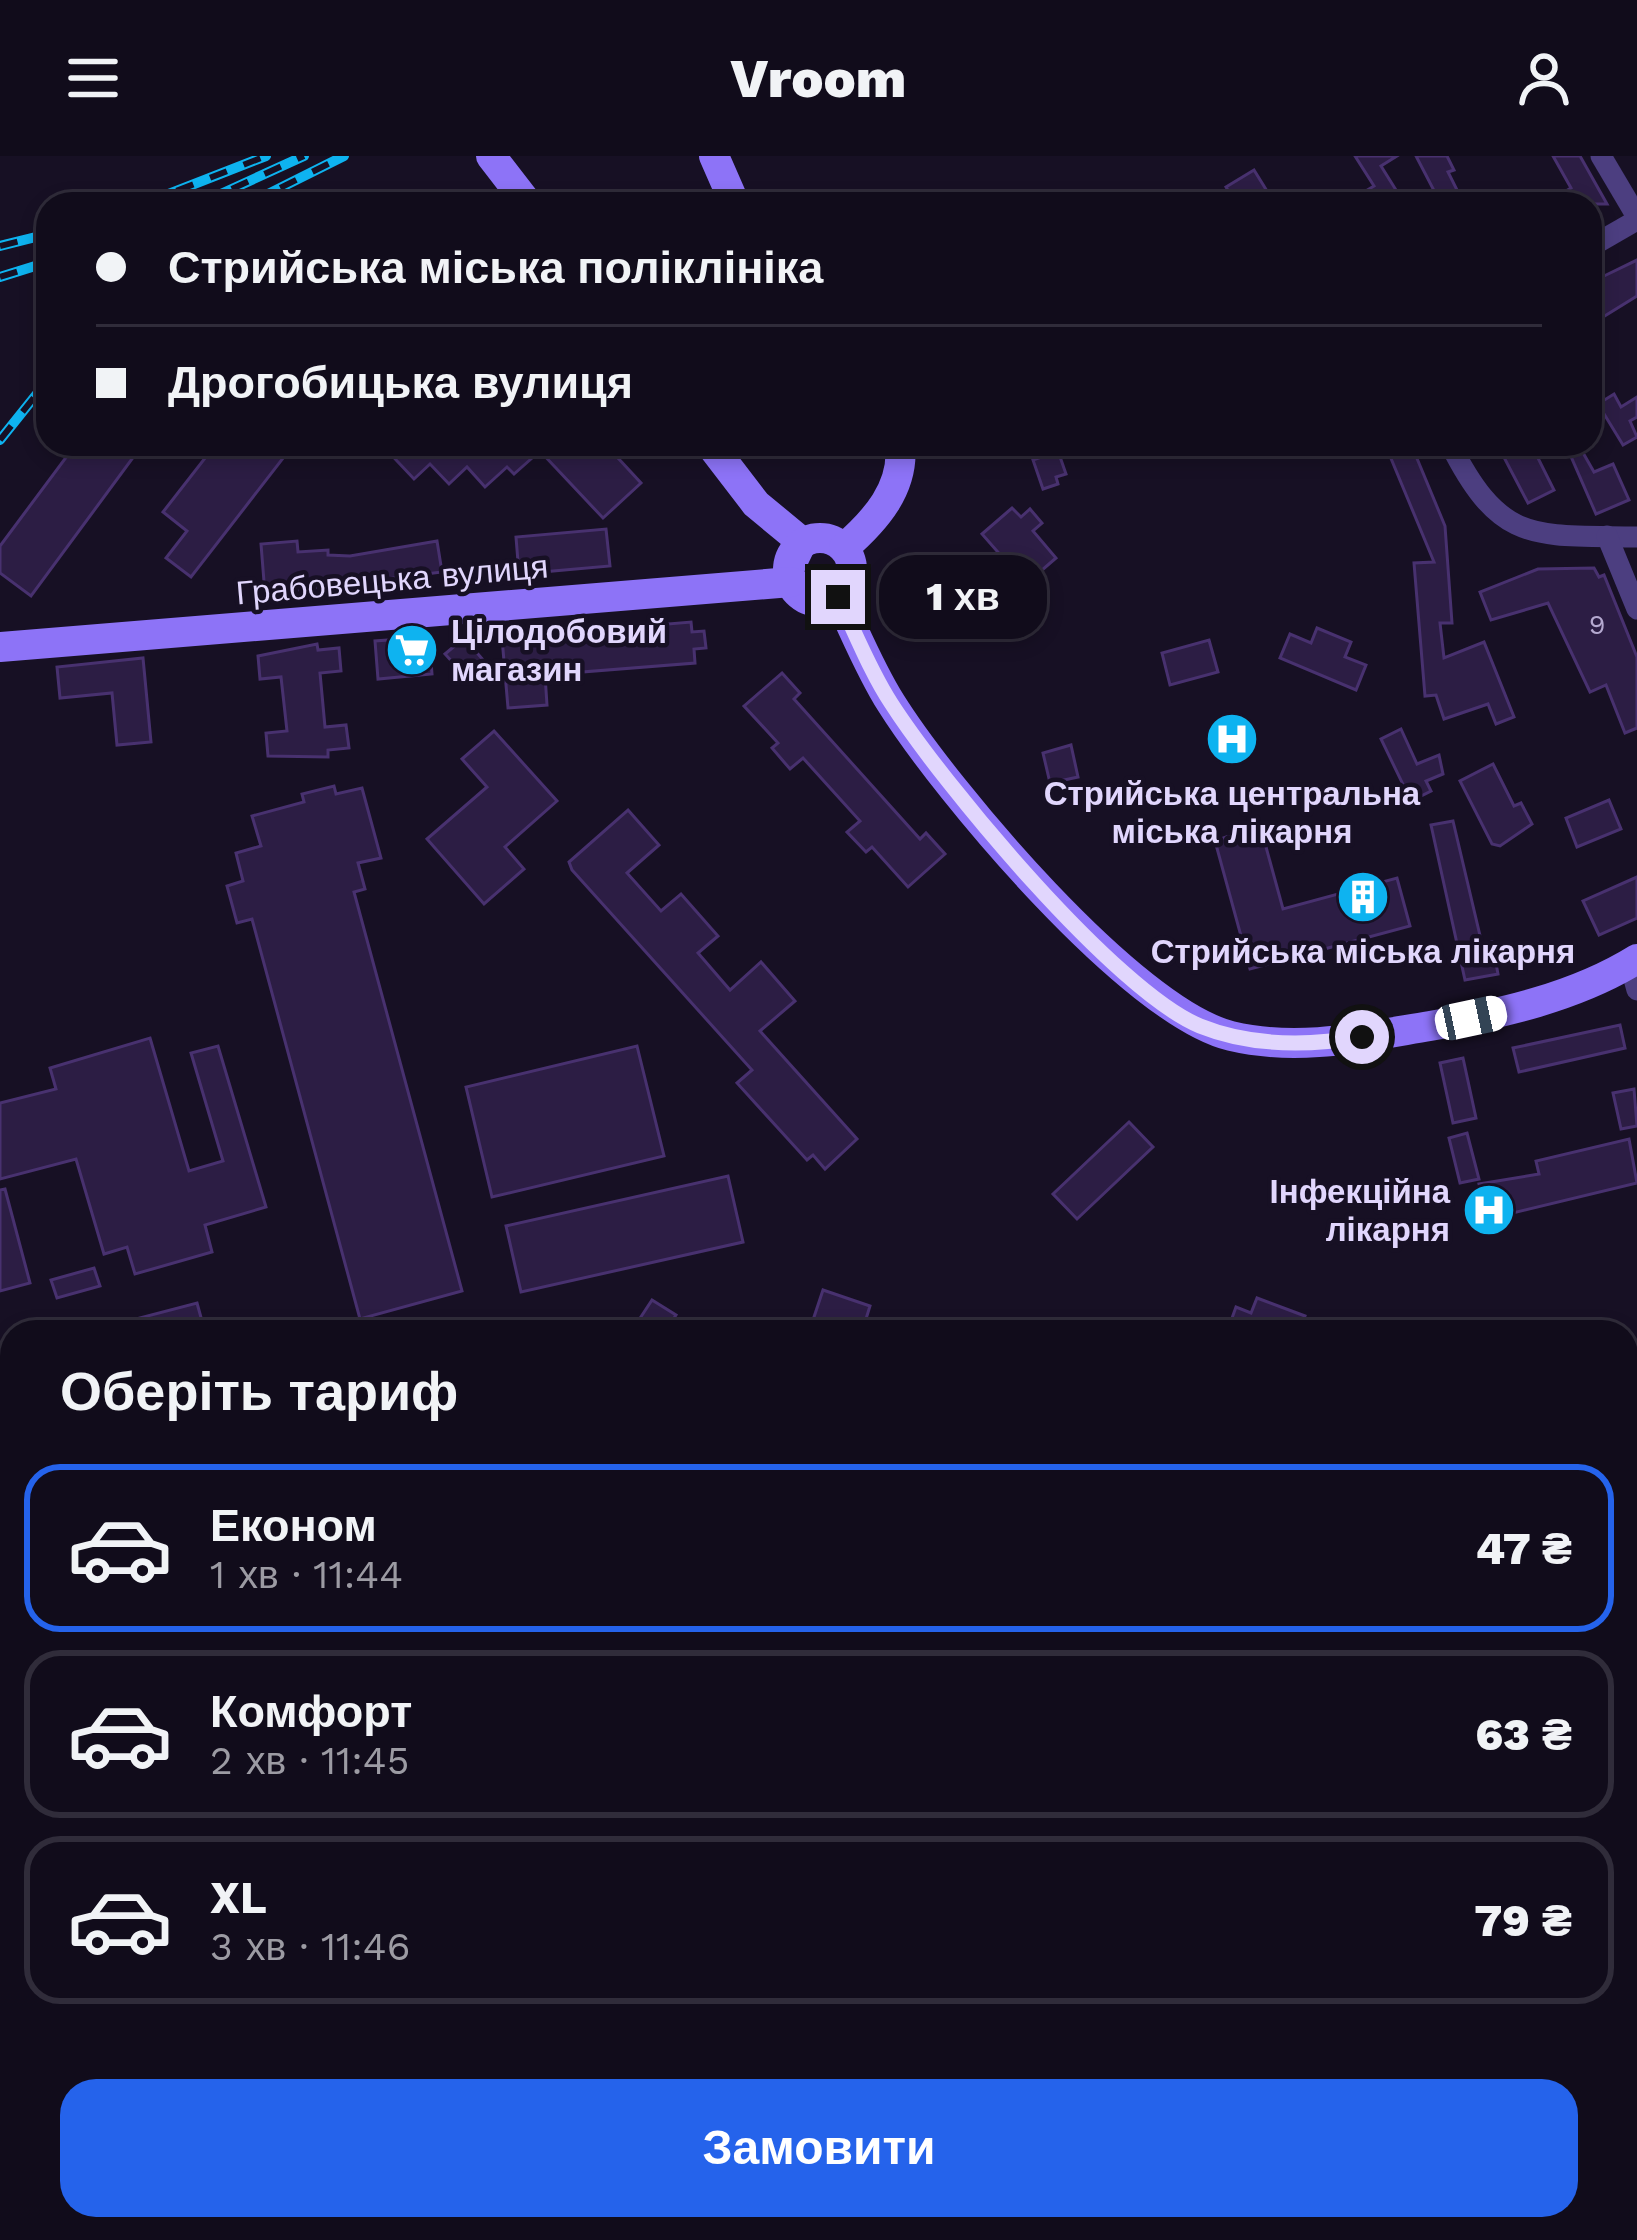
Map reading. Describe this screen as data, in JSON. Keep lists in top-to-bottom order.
{
  "streets": {
    "main road": ["Грабовецька вулиця"]
  },
  "places": {
    "supermarket": ["Цілодобовий магазин"],
    "hospital": ["Стрийська центральна міська лікарня", "Інфекційна лікарня"],
    "building": ["Стрийська міська лікарня"]
  },
  "house_numbers": ["9"],
  "page": {
    "header": "Vroom",
    "banner": ["Стрийська міська поліклініка", "Дрогобицька вулиця"],
    "bubble": "1 хв",
    "heading": "Оберіть тариф",
    "list": [
      {
        "name": "Економ",
        "note": "1 хв · 11:44",
        "value": "47 ₴"
      },
      {
        "name": "Комфорт",
        "note": "2 хв · 11:45",
        "value": "63 ₴"
      },
      {
        "name": "XL",
        "note": "3 хв · 11:46",
        "value": "79 ₴"
      }
    ],
    "buttons": "Замовити"
  }
}
